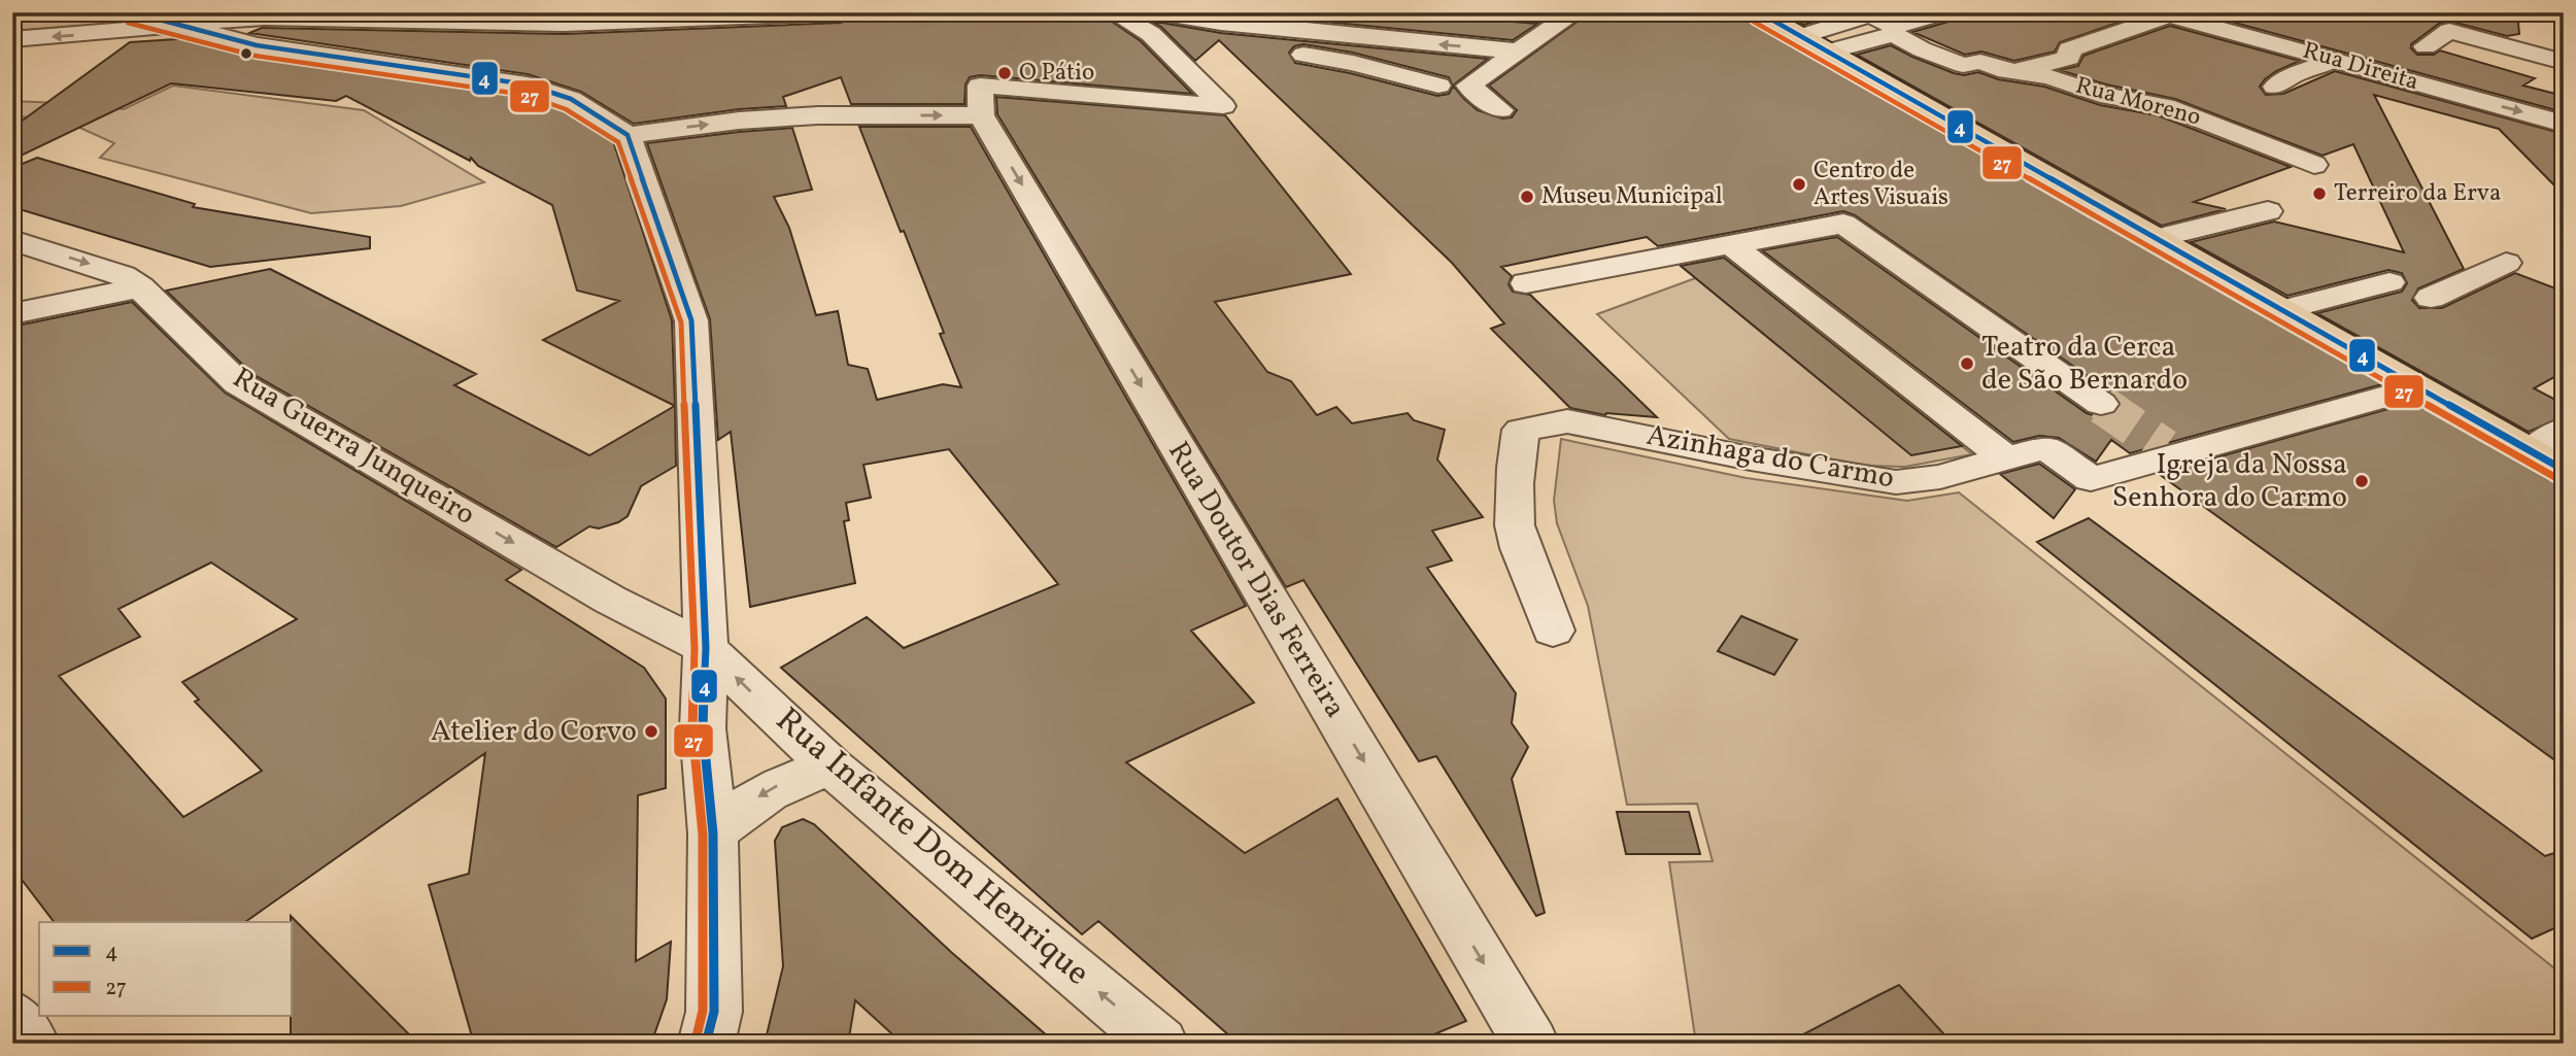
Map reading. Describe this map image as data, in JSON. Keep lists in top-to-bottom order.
{
  "streets": {
    "street": [
      "Rua Direita",
      "Rua Moreno",
      "Rua Guerra Junqueiro",
      "Azinhaga do Carmo",
      "Rua Doutor Dias Ferreira",
      "Rua Infante Dom Henrique"
    ]
  },
  "crossings": [
    ["Rua Guerra Junqueiro", "Rua Infante Dom Henrique"]
  ],
  "one_way": ["Rua Direita", "Rua Doutor Dias Ferreira", "Rua Infante Dom Henrique"],
  "places": [
    "O Pátio",
    "Centro de Artes Visuais",
    "Terreiro da Erva",
    "Museu Municipal",
    "Teatro da Cerca de São Bernardo",
    "Igreja da Nossa Senhora do Carmo",
    "Atelier do Corvo"
  ],
  "lines": ["transit line 4", "transit line 27"],
  "legend": ["4", "27"]
}
